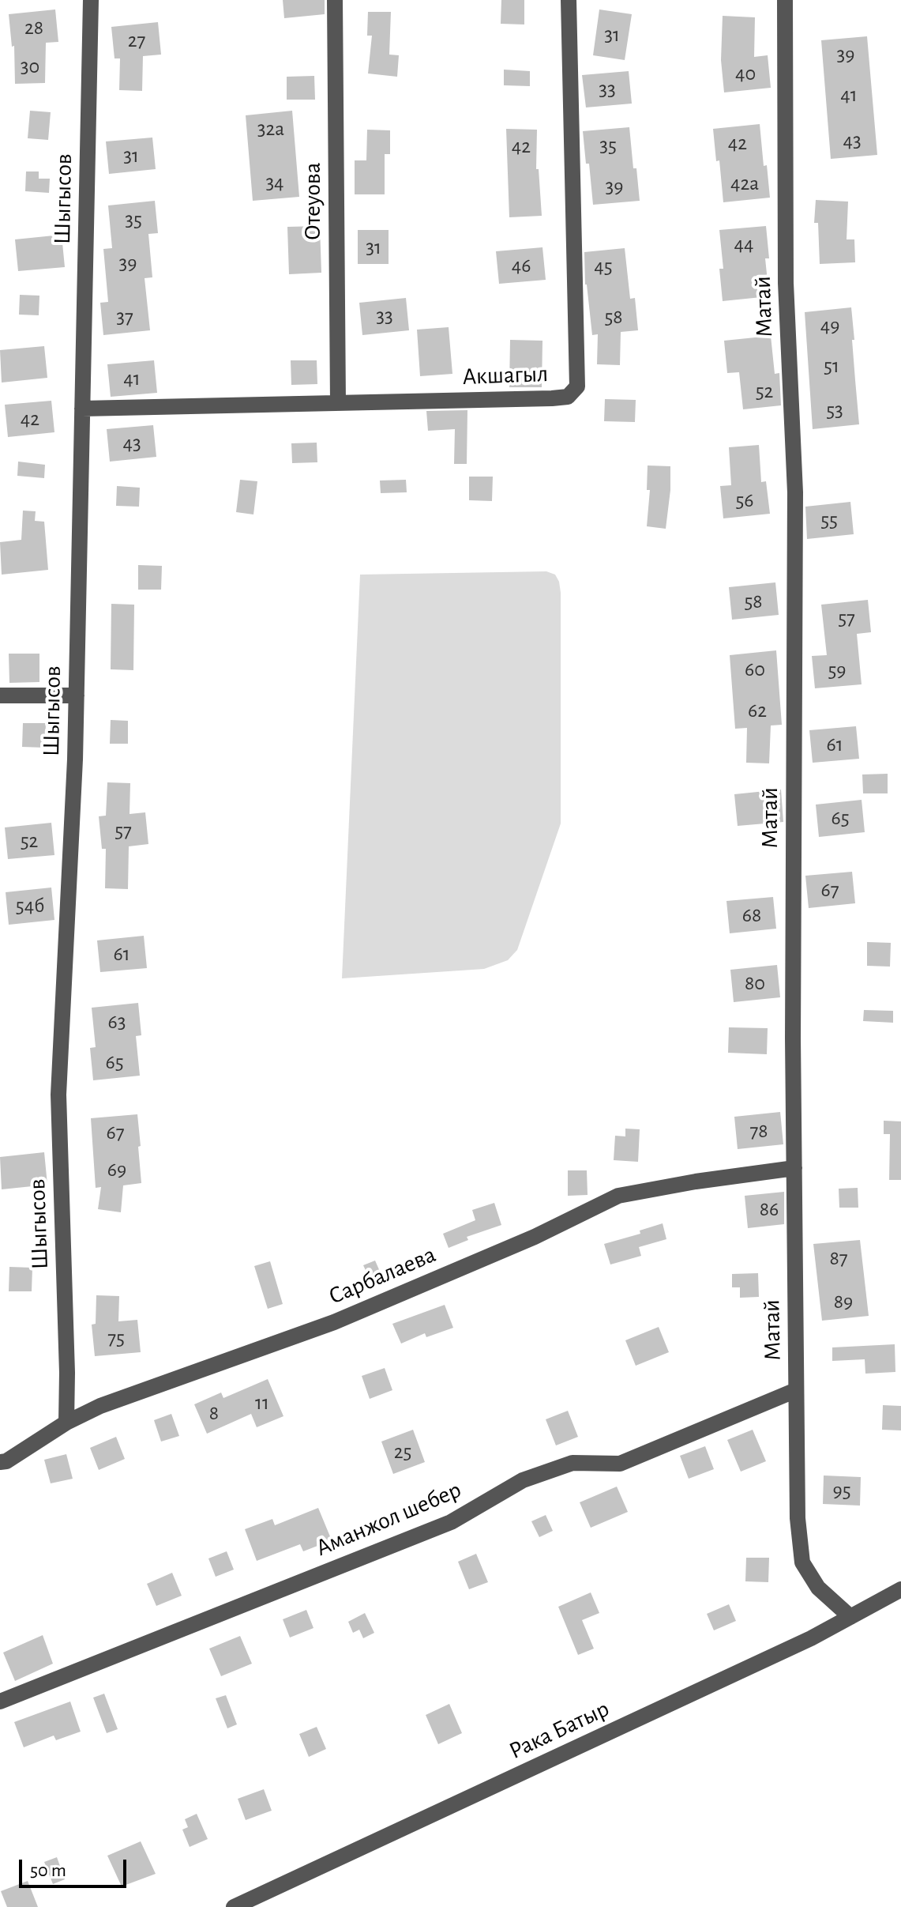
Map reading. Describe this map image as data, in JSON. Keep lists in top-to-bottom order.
{
  "streets": {
    "street": [
      "Шыгысов",
      "Отеуова",
      "Матай",
      "Акшагыл",
      "Сарбалаева",
      "Аманжол шебер",
      "Рака Батыр"
    ]
  },
  "crossings": [
    ["Шыгысов", "Акшагыл"],
    ["Шыгысов", "Сарбалаева"],
    ["Отеуова", "Акшагыл"],
    ["Матай", "Сарбалаева"],
    ["Матай", "Аманжол шебер"],
    ["Матай", "Рака Батыр"]
  ],
  "house_numbers": [
    "28",
    "31",
    "27",
    "39",
    "30",
    "40",
    "33",
    "41",
    "32а",
    "43",
    "42",
    "35",
    "42",
    "31",
    "34",
    "42а",
    "39",
    "35",
    "44",
    "31",
    "39",
    "46",
    "45",
    "33",
    "37",
    "58",
    "49",
    "51",
    "41",
    "52",
    "53",
    "42",
    "43",
    "56",
    "55",
    "58",
    "57",
    "60",
    "59",
    "62",
    "61",
    "65",
    "57",
    "52",
    "67",
    "54б",
    "68",
    "61",
    "80",
    "63",
    "65",
    "78",
    "67",
    "69",
    "86",
    "87",
    "89",
    "75",
    "11",
    "8",
    "25",
    "95"
  ],
  "scale_bar": "50 m"
}
